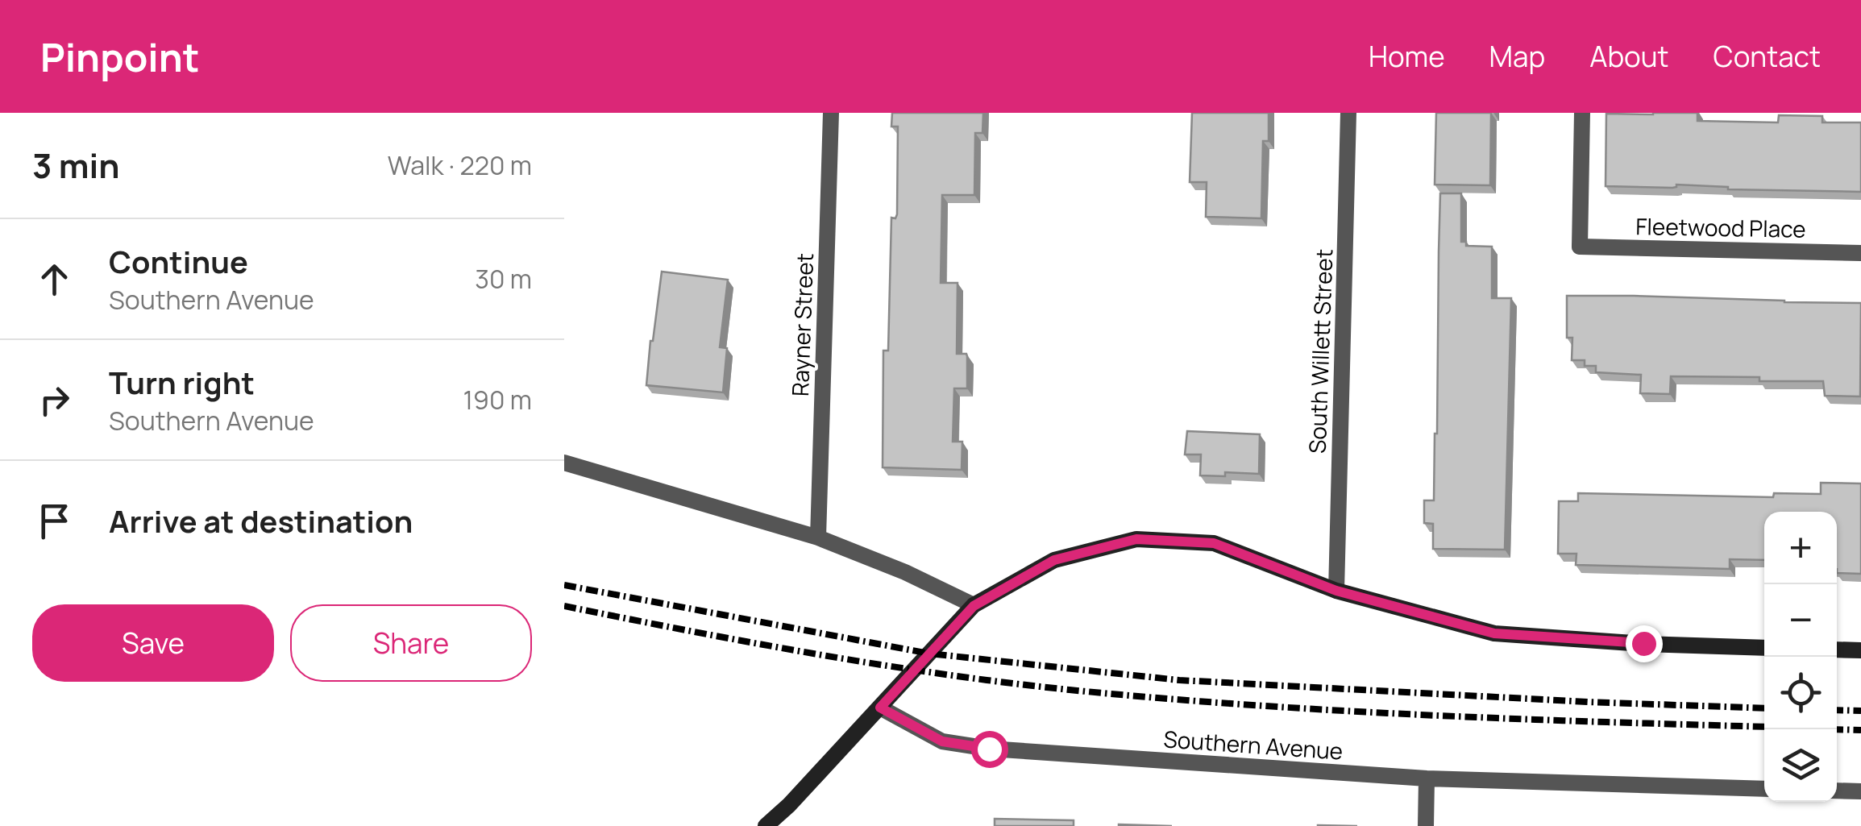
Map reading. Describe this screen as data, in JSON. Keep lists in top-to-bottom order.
{
  "streets": {
    "street": [
      "Fleetwood Place",
      "Rayner Street",
      "South Willett Street",
      "Southern Avenue"
    ]
  },
  "page": {
    "header": "Pinpoint",
    "nav": [
      "Home",
      "Map",
      "About",
      "Contact"
    ],
    "heading": ["3 min", "Walk · 220 m"],
    "list": [
      ["Continue", "Southern Avenue", "30 m"],
      ["Turn right", "Southern Avenue", "190 m"],
      "Arrive at destination"
    ],
    "map_buttons": ["+", "−"],
    "buttons": ["Save", "Share"]
  }
}
